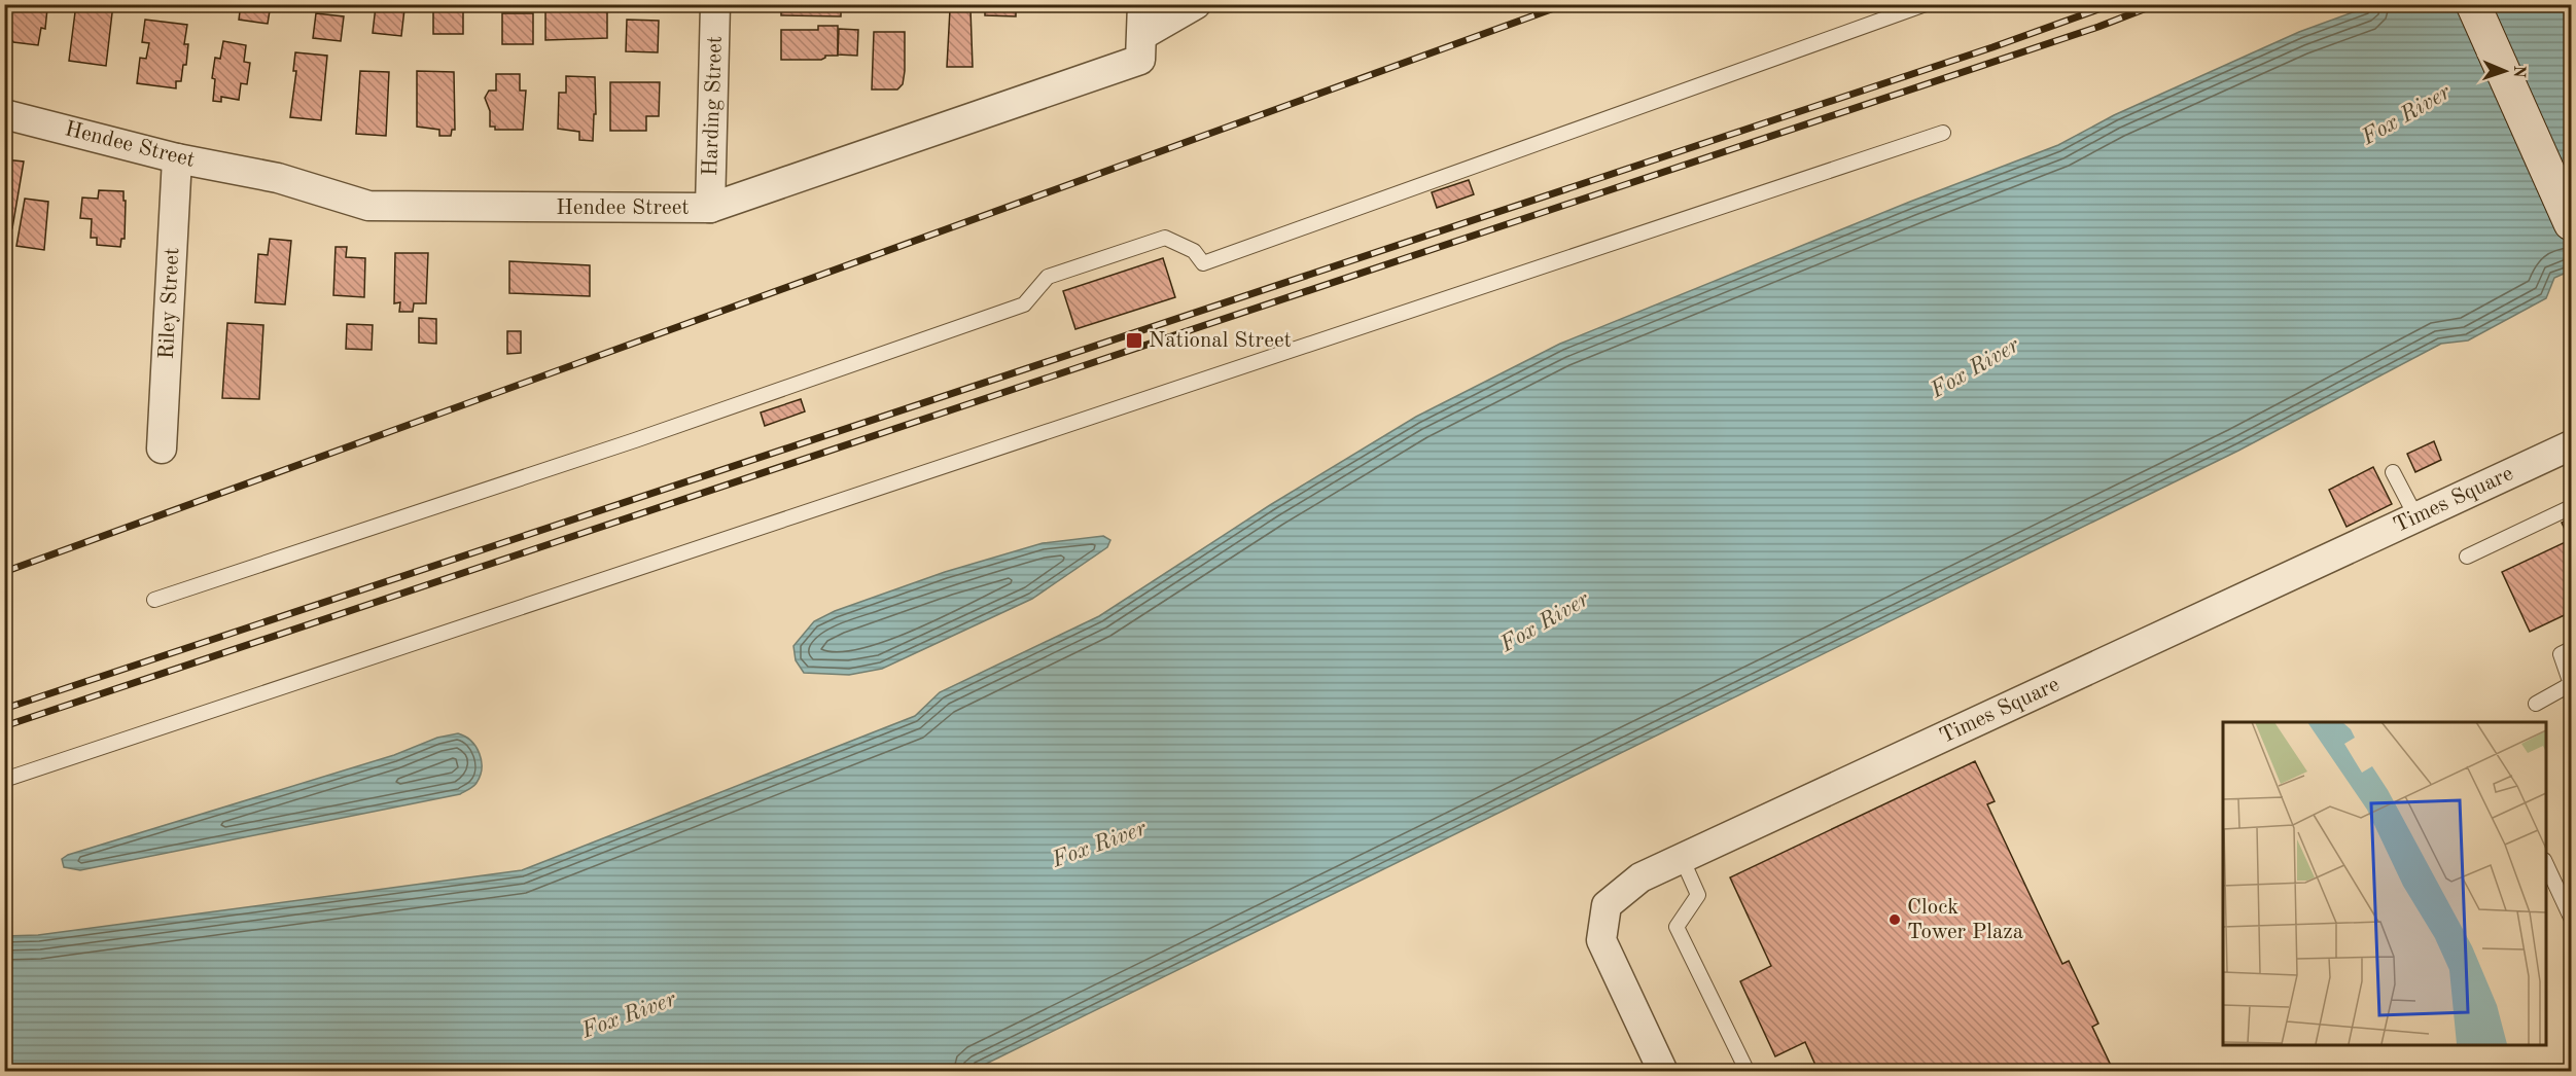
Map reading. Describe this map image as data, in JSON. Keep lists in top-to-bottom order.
{
  "streets": {
    "street": [
      "Harding Street",
      "Hendee Street",
      "Riley Street",
      "Times Square"
    ]
  },
  "crossings": [
    ["Harding Street", "Hendee Street"],
    ["Hendee Street", "Riley Street"]
  ],
  "water": ["Fox River"],
  "places": {
    "transit": ["National Street"],
    "other": ["Clock Tower Plaza"]
  },
  "north": "right"
}
